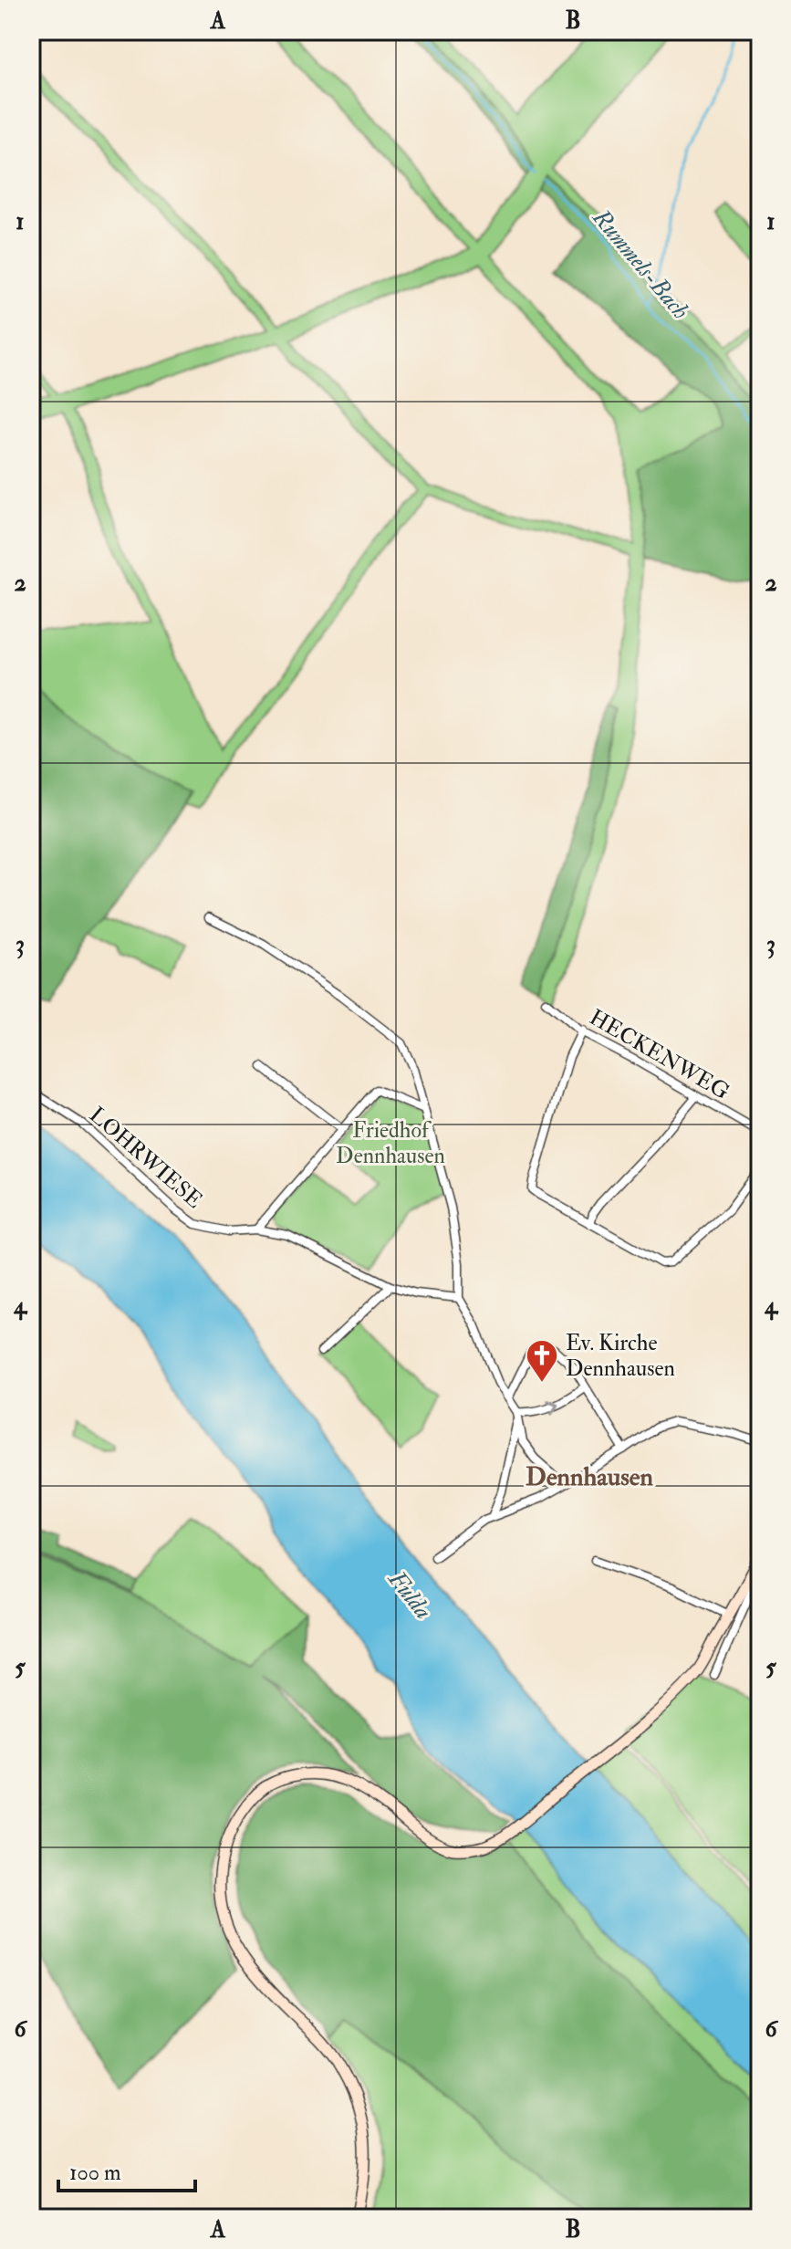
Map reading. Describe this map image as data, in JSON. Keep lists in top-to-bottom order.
{
  "streets": {
    "street": ["HECKENWEG", "LOHRWIESE"]
  },
  "districts": ["Dennhausen"],
  "water": ["Rummels-Bach", "Fulda"],
  "parks": ["Friedhof Dennhausen"],
  "places": {
    "church": ["Ev. Kirche Dennhausen"]
  },
  "scale_bar": "100 m",
  "grid": {
    "columns": ["A", "B"],
    "rows": [
      "1",
      "2",
      "3",
      "4",
      "5",
      "6"
    ]
  }
}
